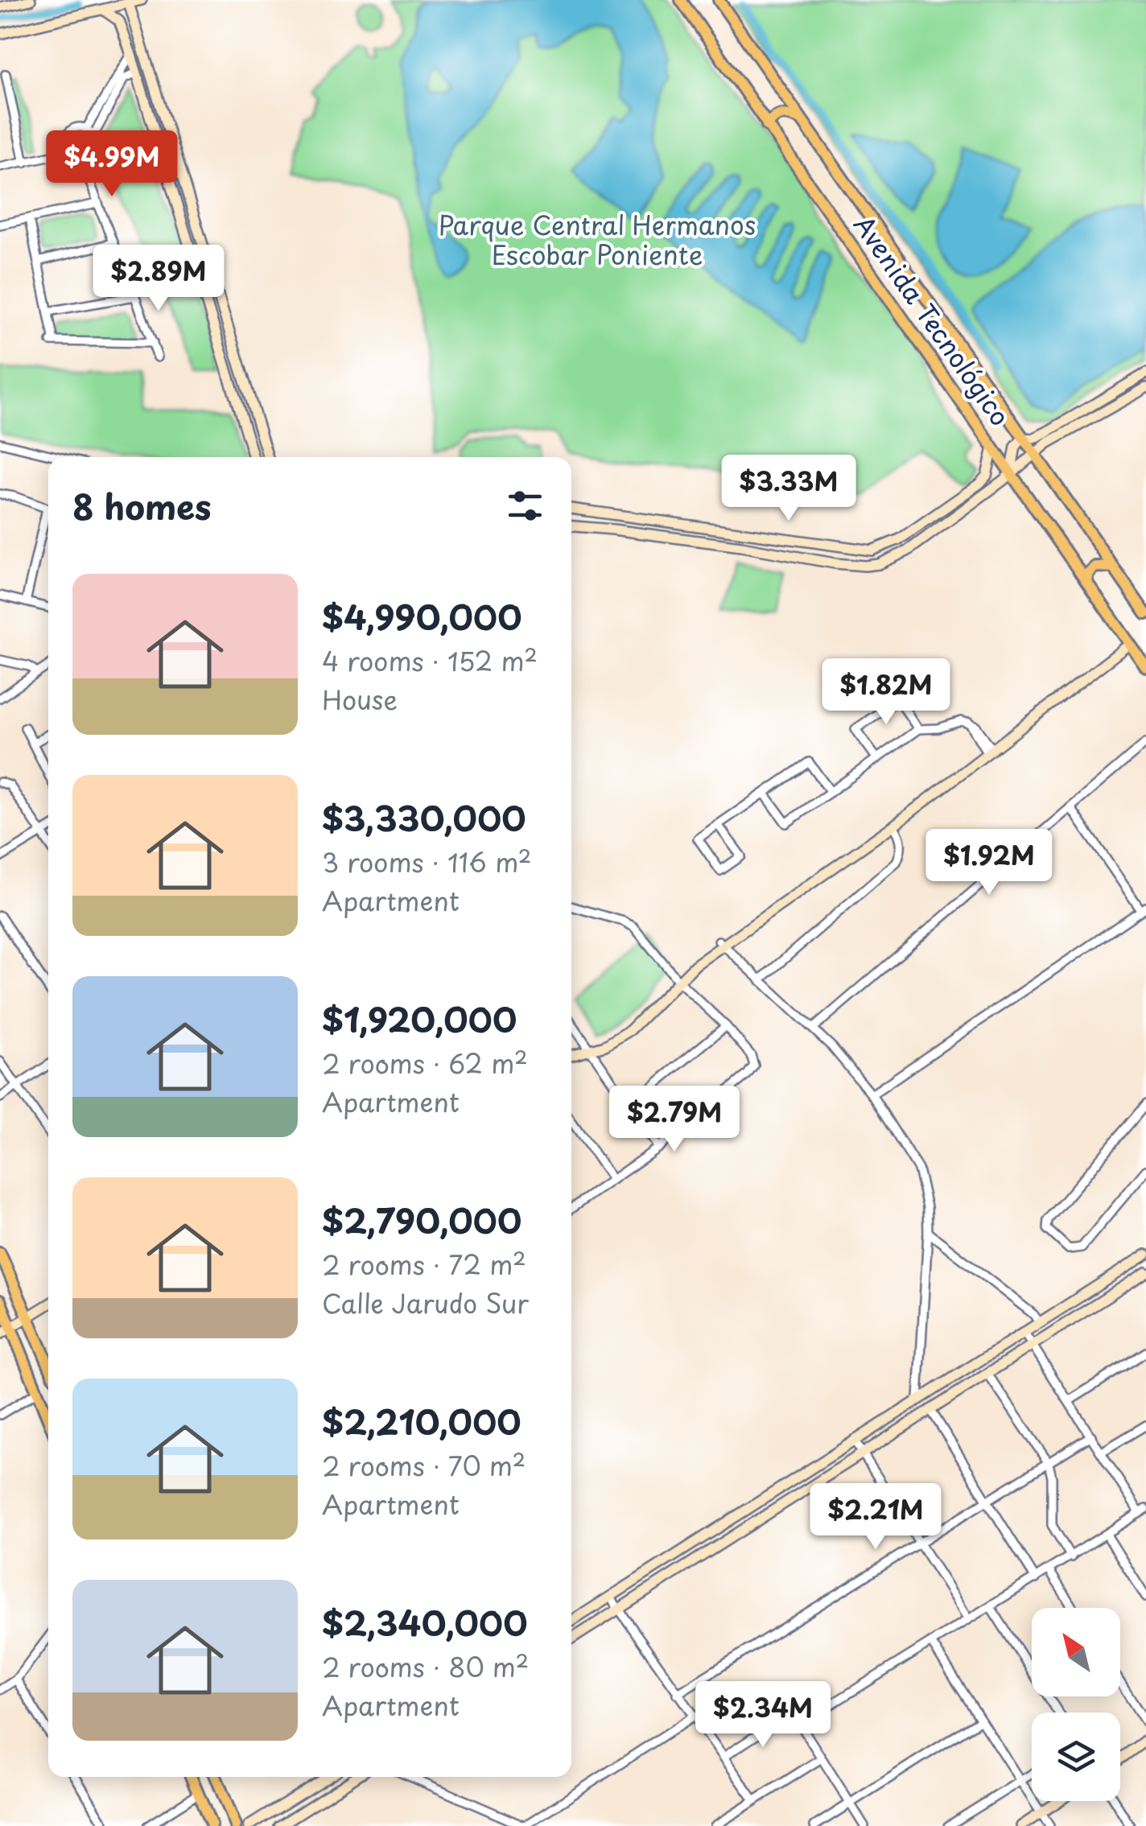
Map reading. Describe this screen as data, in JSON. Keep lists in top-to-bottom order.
{
  "streets": {
    "main road": ["Avenida Tecnológico"]
  },
  "parks": ["Parque Central Hermanos Escobar Poniente"],
  "north": "top left",
  "page": {
    "price": [
      "$4.99M",
      "$2.89M",
      "$3.33M",
      "$1.82M",
      "$1.92M",
      "$2.79M",
      "$2.21M",
      "$2.34M"
    ],
    "heading": "8 homes",
    "list": [
      {
        "name": "$4,990,000",
        "note": "4 rooms · 152 m² · House"
      },
      {
        "name": "$3,330,000",
        "note": "3 rooms · 116 m² · Apartment"
      },
      {
        "name": "$1,920,000",
        "note": "2 rooms · 62 m² · Apartment"
      },
      {
        "name": "$2,790,000",
        "note": "2 rooms · 72 m² · Calle Jarudo Sur"
      },
      {
        "name": "$2,210,000",
        "note": "2 rooms · 70 m² · Apartment"
      },
      {
        "name": "$2,340,000",
        "note": "2 rooms · 80 m² · Apartment"
      }
    ]
  }
}
